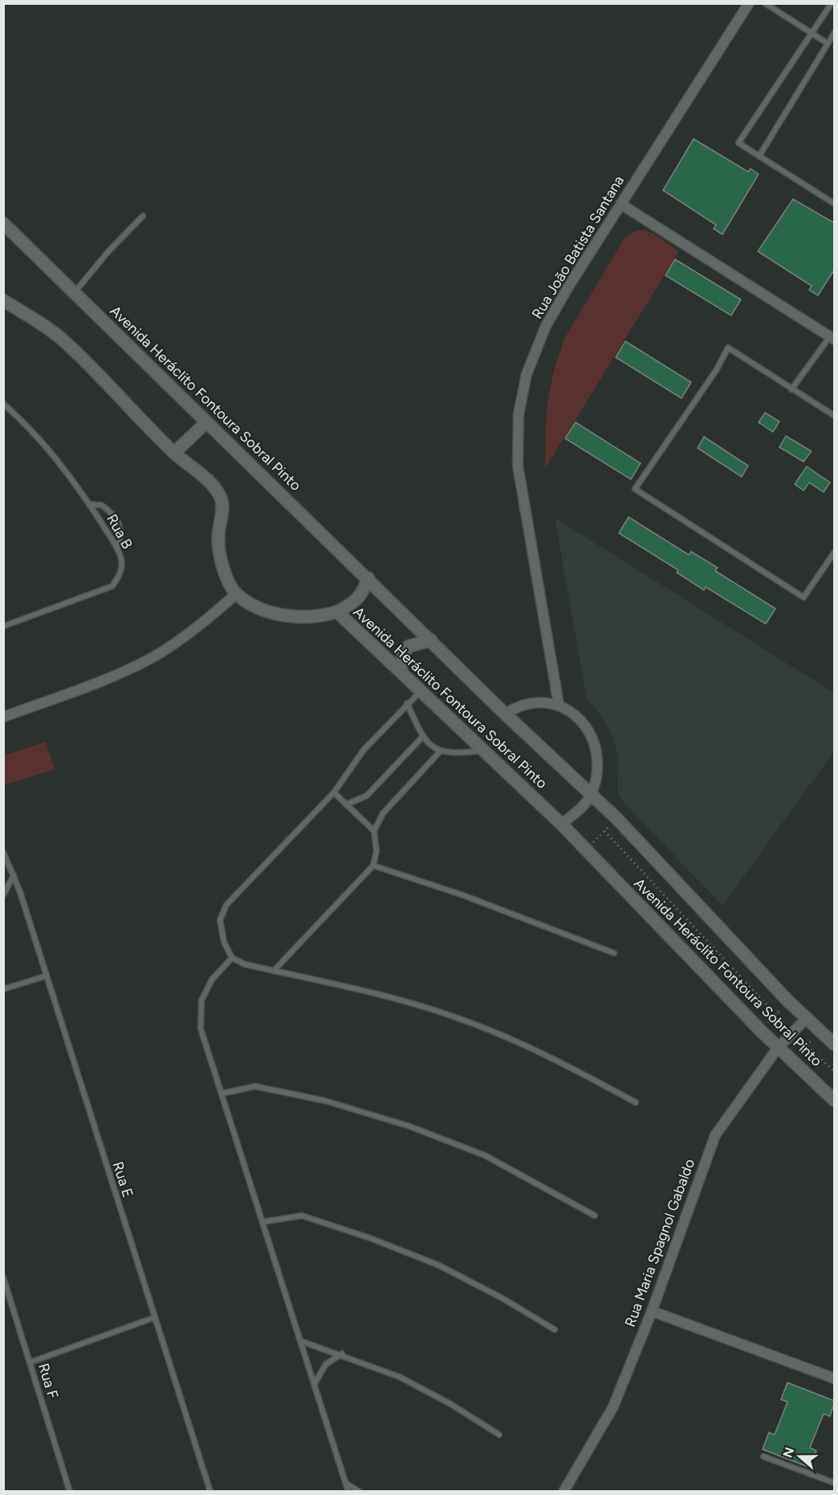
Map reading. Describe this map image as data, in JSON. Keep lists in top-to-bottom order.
{
  "streets": {
    "street": ["Rua João Batista Santana", "Avenida Heráclito Fontoura Sobral Pinto", "Rua Maria Spagnol Gabaldo"],
    "lane": ["Rua B", "Rua E", "Rua F"]
  },
  "crossings": [
    ["Avenida Heráclito Fontoura Sobral Pinto", "Rua Maria Spagnol Gabaldo"]
  ],
  "north": "left"
}
